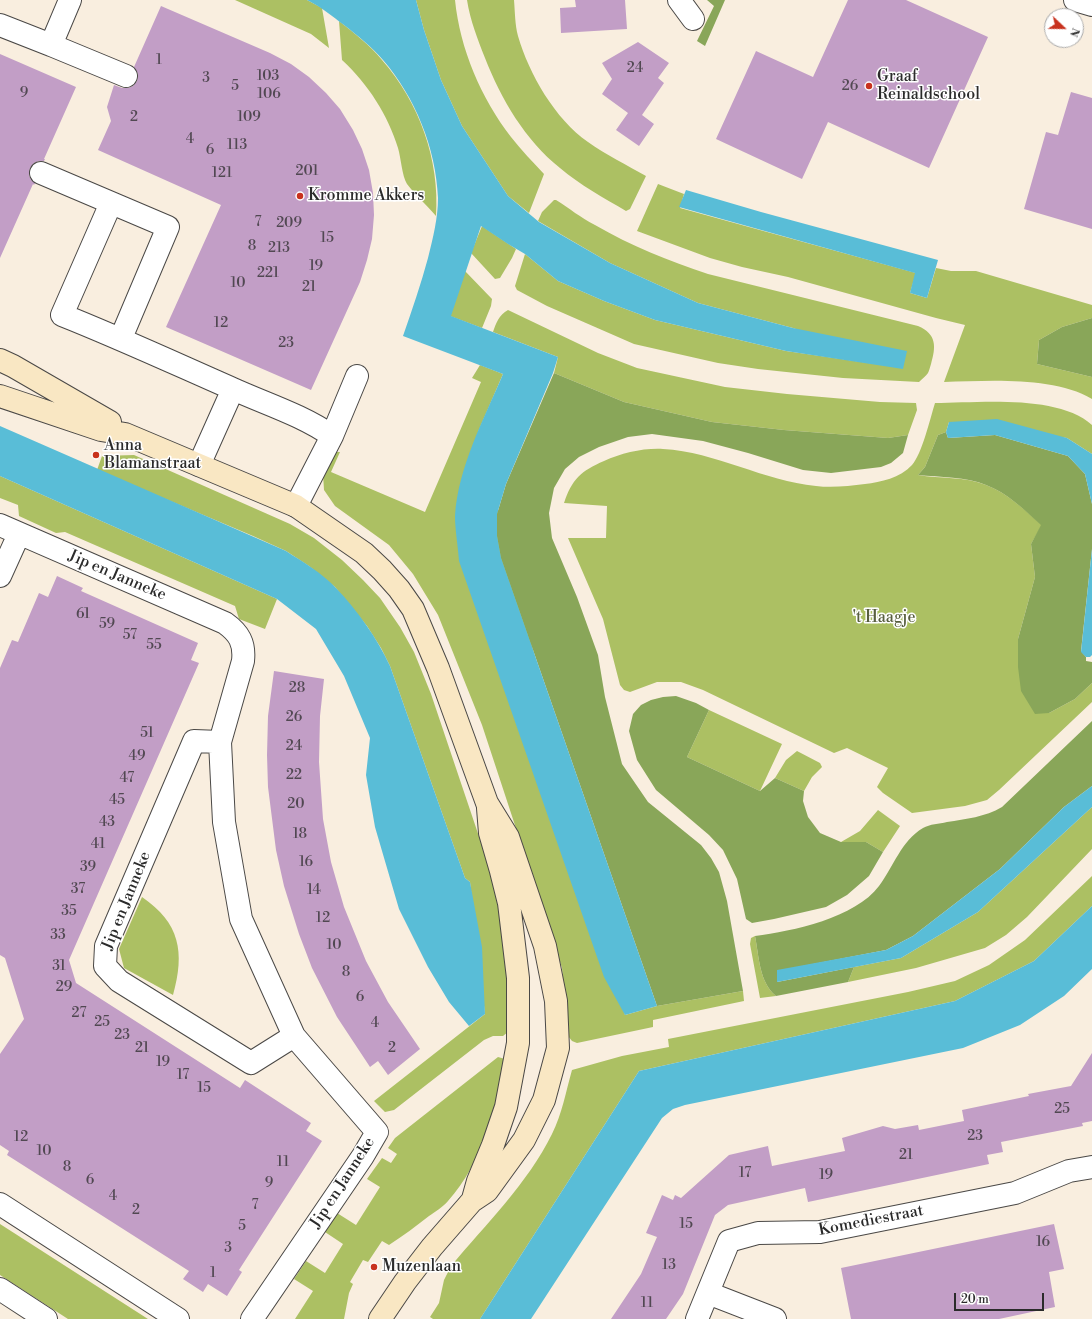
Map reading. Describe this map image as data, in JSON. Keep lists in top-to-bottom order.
{
  "streets": {
    "street": ["Jip en Janneke", "Komediestraat"]
  },
  "parks": ["'t Haagje"],
  "places": [
    "Graaf Reinaldschool",
    "Kromme Akkers",
    "Anna Blamanstraat",
    "Muzenlaan"
  ],
  "house_numbers": [
    "1",
    "24",
    "103",
    "3",
    "5",
    "26",
    "9",
    "106",
    "2",
    "109",
    "4",
    "113",
    "6",
    "201",
    "121",
    "7",
    "209",
    "15",
    "8",
    "213",
    "19",
    "221",
    "10",
    "21",
    "12",
    "23",
    "61",
    "59",
    "57",
    "55",
    "28",
    "26",
    "51",
    "24",
    "49",
    "22",
    "47",
    "45",
    "20",
    "43",
    "18",
    "41",
    "16",
    "39",
    "37",
    "14",
    "35",
    "12",
    "33",
    "10",
    "31",
    "8",
    "29",
    "6",
    "27",
    "25",
    "4",
    "23",
    "21",
    "2",
    "19",
    "17",
    "15",
    "25",
    "23",
    "12",
    "10",
    "21",
    "11",
    "8",
    "17",
    "19",
    "6",
    "9",
    "4",
    "7",
    "2",
    "15",
    "5",
    "16",
    "3",
    "13",
    "1",
    "11"
  ],
  "scale_bar": "20 m",
  "north": "right"
}
